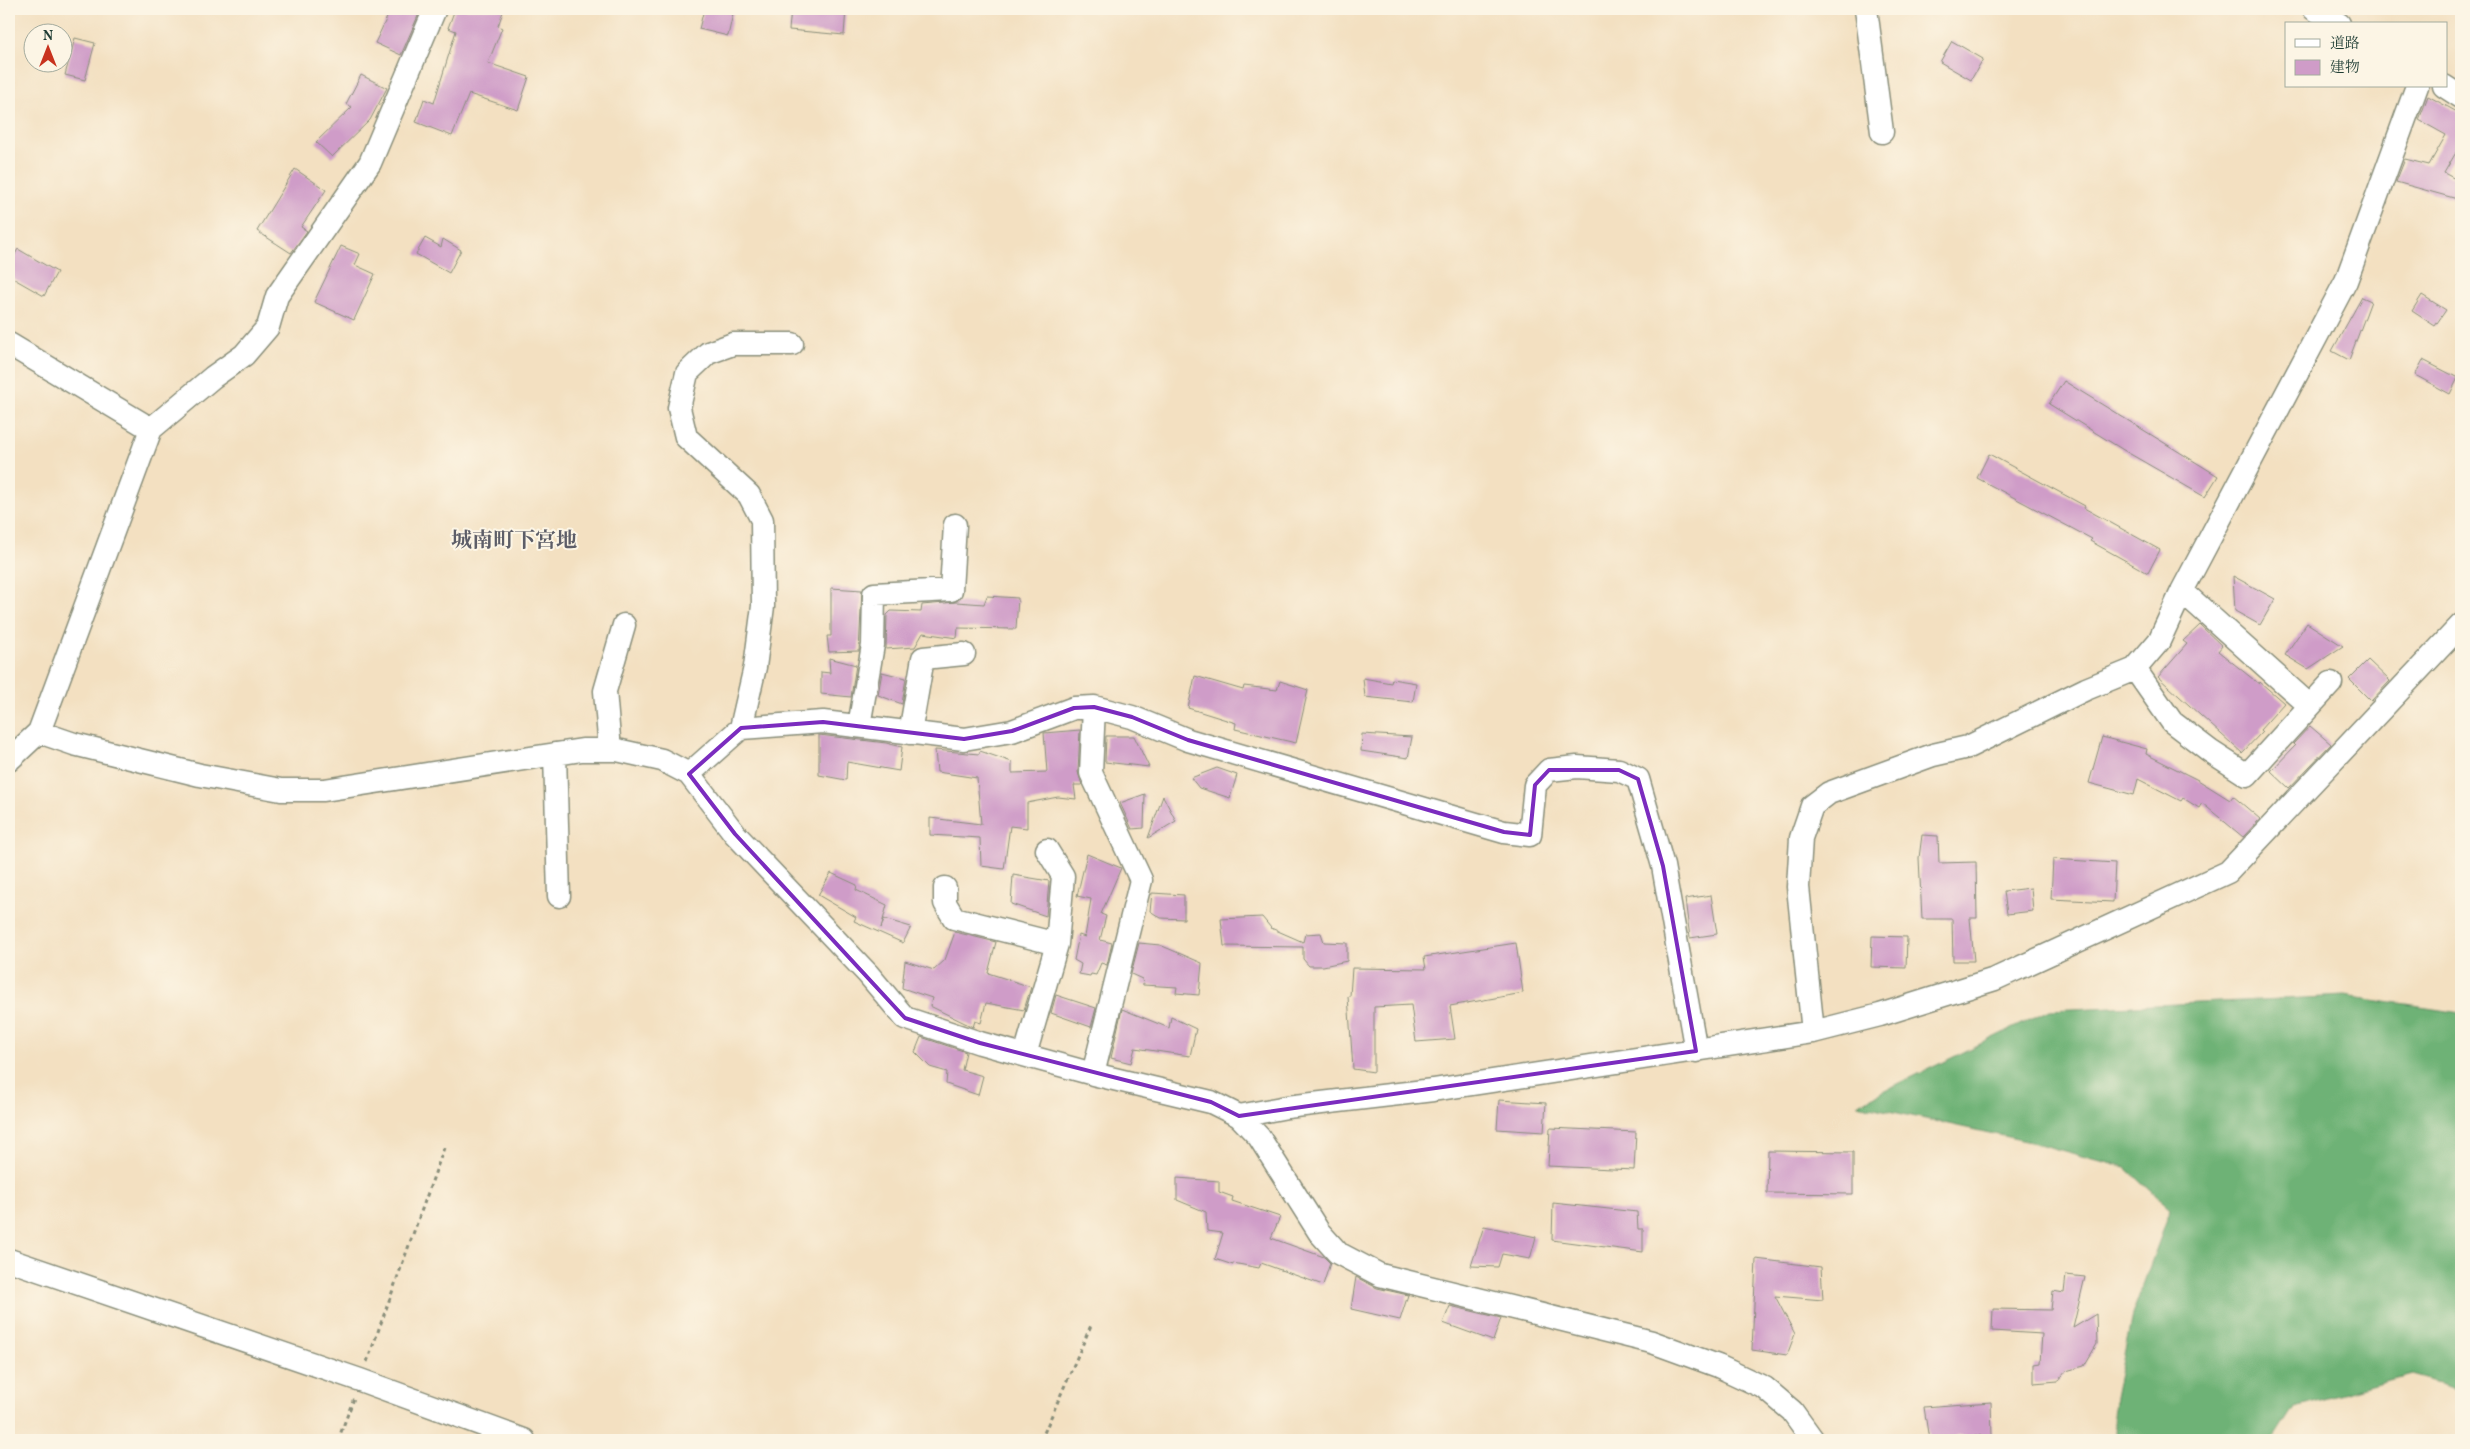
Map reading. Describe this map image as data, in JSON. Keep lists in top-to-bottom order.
{
  "districts": ["城南町下宮地"],
  "legend": ["道路", "建物"],
  "north": "top"
}
